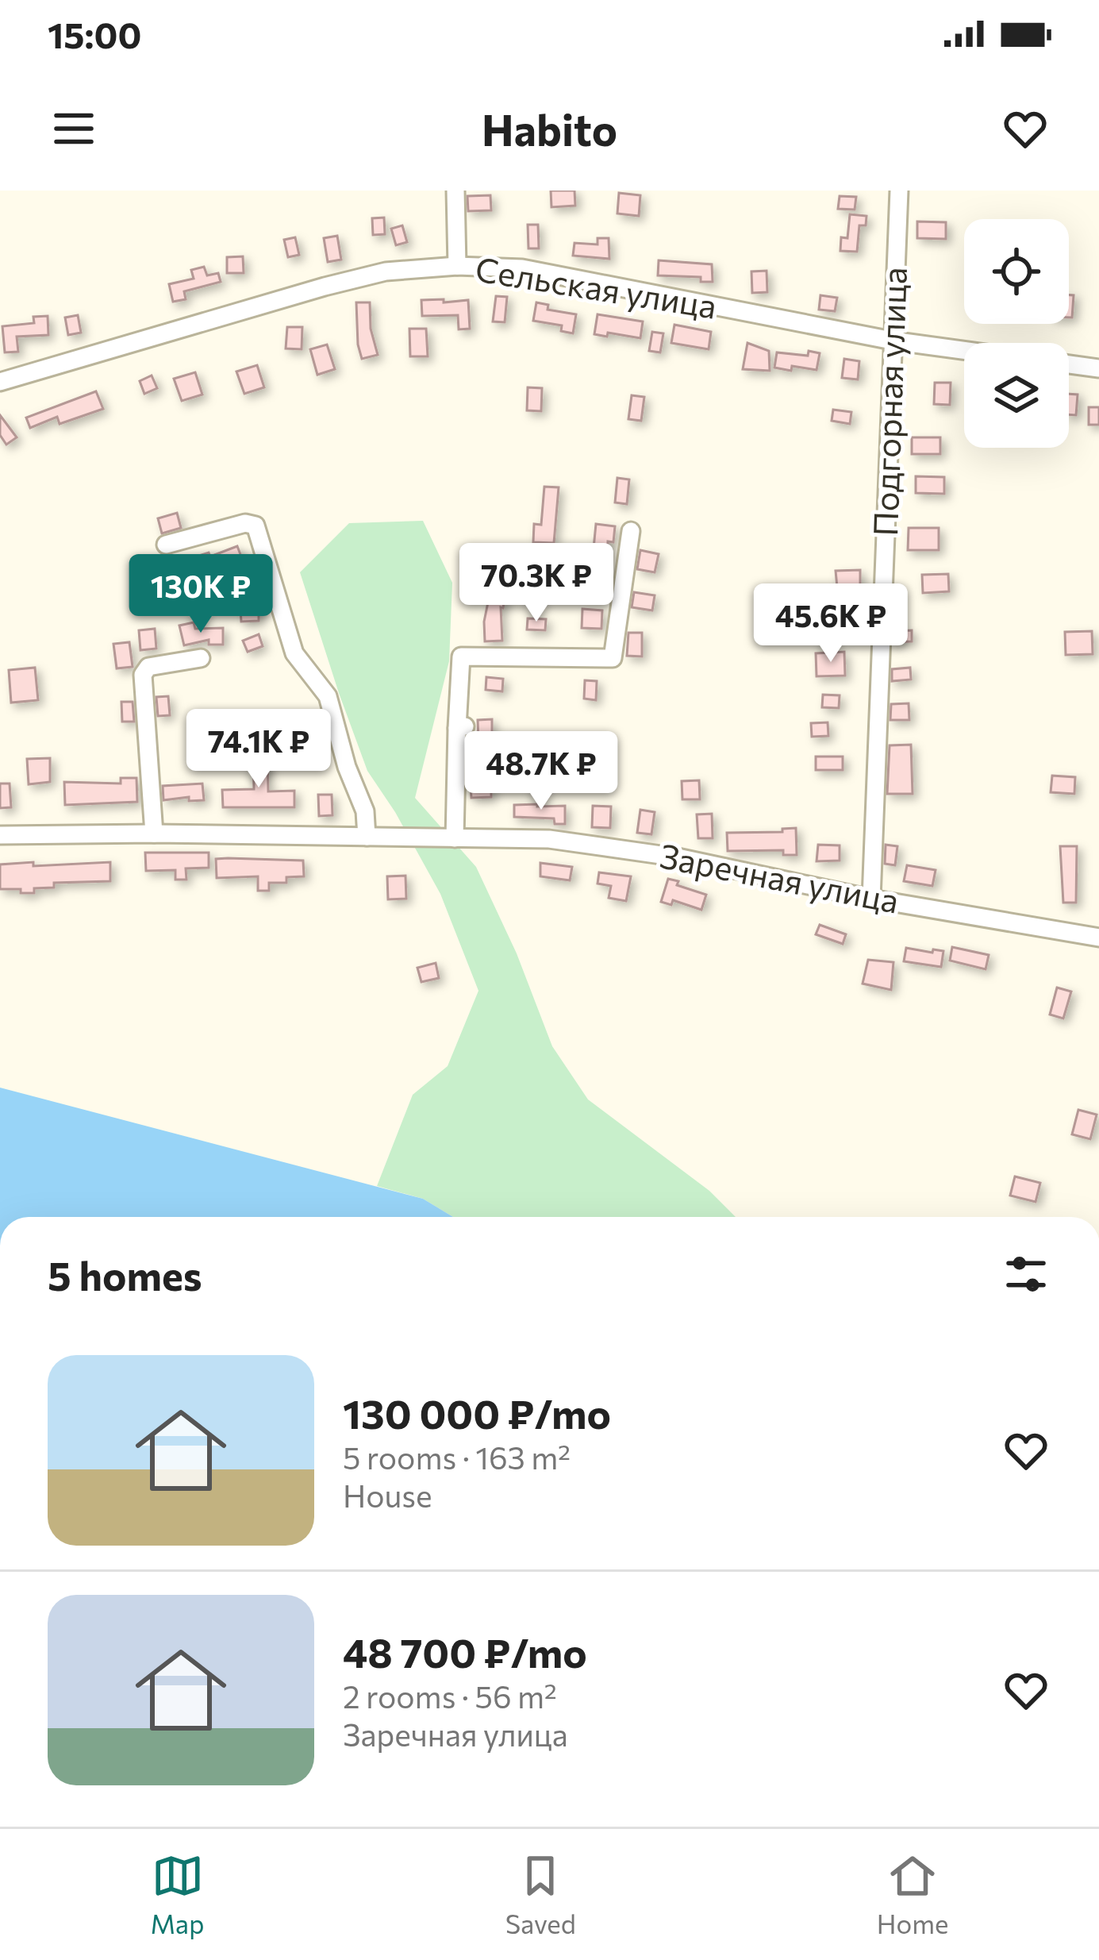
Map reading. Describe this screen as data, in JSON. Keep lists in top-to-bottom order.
{
  "streets": {
    "street": ["Сельская улица", "Подгорная улица", "Заречная улица"]
  },
  "crossings": [
    ["Сельская улица", "Подгорная улица"],
    ["Подгорная улица", "Заречная улица"]
  ],
  "page": {
    "status": "15:00",
    "header": "Habito",
    "price": [
      "70.3K ₽",
      "130K ₽",
      "45.6K ₽",
      "74.1K ₽",
      "48.7K ₽"
    ],
    "heading": "5 homes",
    "list": [
      {
        "name": "130 000 ₽/mo",
        "note": "5 rooms · 163 m² · House"
      },
      {
        "name": "48 700 ₽/mo",
        "note": "2 rooms · 56 m² · Заречная улица"
      }
    ],
    "tabs": ["Map", "Saved", "Home"]
  }
}
